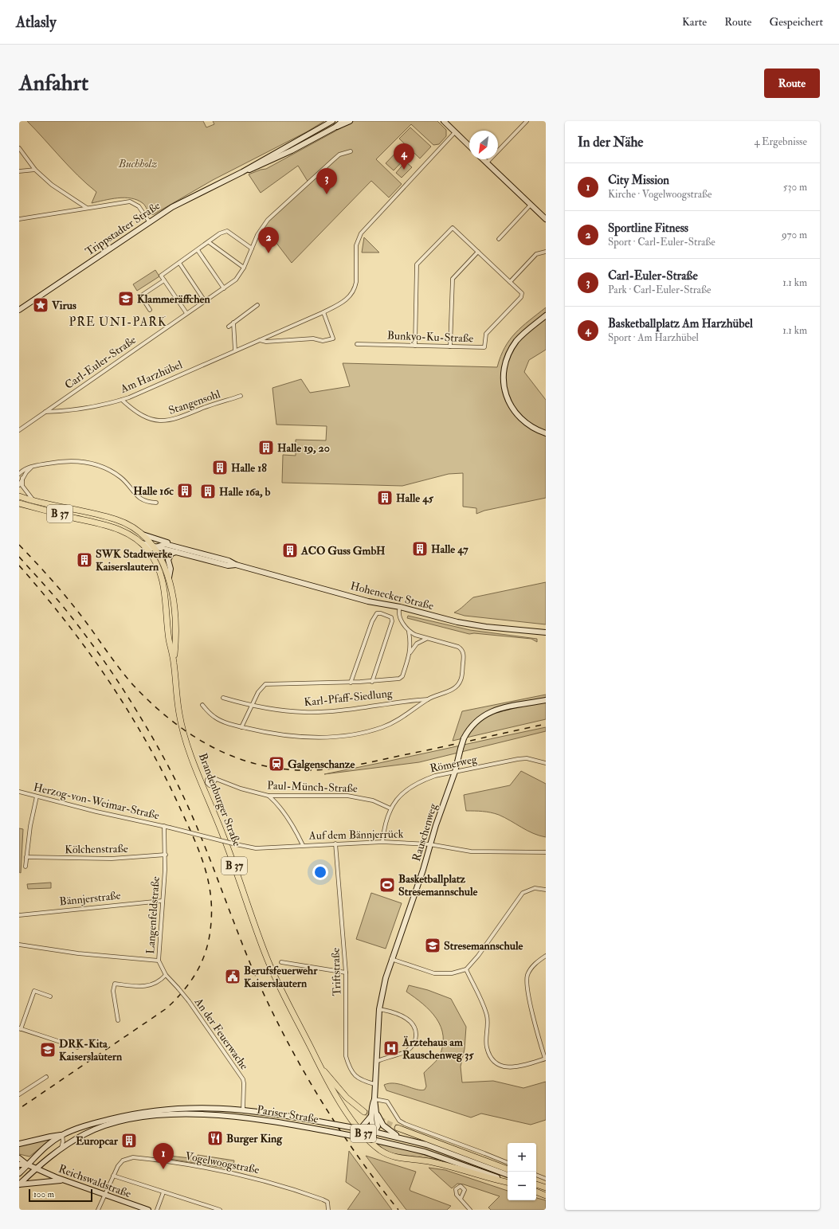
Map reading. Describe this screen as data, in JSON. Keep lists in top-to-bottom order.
{
  "streets": {
    "main road": [
      "Trippstadter Straße",
      "B 37",
      "Hohenecker Straße",
      "Brandenburger Straße",
      "Rauschenweg",
      "Pariser Straße",
      "Reichswaldstraße"
    ],
    "street": [
      "Bunkyo-Ku-Straße",
      "Carl-Euler-Straße",
      "Am Harzhübel",
      "Stangensohl",
      "Karl-Pfaff-Siedlung",
      "Römerweg",
      "Paul-Münch-Straße",
      "Herzog-von-Weimar-Straße",
      "Auf dem Bännjerrück",
      "Kölchenstraße",
      "Bännjerstraße",
      "Langenfeldstraße",
      "Triftstraße",
      "An der Feuerwache",
      "Vogelwoogstraße"
    ]
  },
  "crossings": [
    ["Carl-Euler-Straße", "Am Harzhübel"],
    ["Am Harzhübel", "Stangensohl"],
    ["Hohenecker Straße", "Karl-Pfaff-Siedlung"],
    ["Hohenecker Straße", "Brandenburger Straße"],
    ["Römerweg", "Paul-Münch-Straße"],
    ["Römerweg", "Rauschenweg"],
    ["Römerweg", "Auf dem Bännjerrück"],
    ["Herzog-von-Weimar-Straße", "Auf dem Bännjerrück"],
    ["Herzog-von-Weimar-Straße", "Langenfeldstraße"],
    ["Rauschenweg", "Auf dem Bännjerrück"],
    ["Rauschenweg", "Triftstraße"],
    ["Rauschenweg", "Pariser Straße"],
    ["Auf dem Bännjerrück", "Triftstraße"],
    ["Kölchenstraße", "Langenfeldstraße"],
    ["Bännjerstraße", "Langenfeldstraße"],
    ["Langenfeldstraße", "An der Feuerwache"],
    ["An der Feuerwache", "Pariser Straße"],
    ["Pariser Straße", "Reichswaldstraße"],
    ["Vogelwoogstraße", "Reichswaldstraße"]
  ],
  "districts": ["PRE UNI-PARK"],
  "parks": ["Buchholz"],
  "places": {
    "school or university": ["Klammeräffchen", "Stresemannschule", "DRK-Kita Kaiserslautern"],
    "place": ["Virus"],
    "building": [
      "Halle 19, 20",
      "Halle 18",
      "Halle 16c",
      "Halle 16a, b",
      "Halle 45",
      "Halle 47",
      "ACO Guss GmbH",
      "SWK Stadtwerke Kaiserslautern",
      "Europcar"
    ],
    "station": ["Galgenschanze"],
    "sports": ["Basketballplatz Stresemannschule"],
    "public building": ["Berufsfeuerwehr Kaiserslautern"],
    "hospital": ["Ärztehaus am Rauschenweg 35"],
    "restaurant": ["Burger King"]
  },
  "scale_bar": "100 m",
  "north": "bottom left",
  "page": {
    "header": "Atlasly",
    "nav": ["Karte", "Route", "Gespeichert"],
    "buttons": "Route",
    "title": "Anfahrt",
    "heading": ["In der Nähe", "4 Ergebnisse"],
    "pins": [
      "4",
      "3",
      "2",
      "1"
    ],
    "list": [
      {
        "mark": "1",
        "name": "City Mission",
        "note": "Kirche · Vogelwoogstraße",
        "value": "530 m"
      },
      {
        "mark": "2",
        "name": "Sportline Fitness",
        "note": "Sport · Carl-Euler-Straße",
        "value": "970 m"
      },
      {
        "mark": "3",
        "name": "Carl-Euler-Straße",
        "note": "Park · Carl-Euler-Straße",
        "value": "1.1 km"
      },
      {
        "mark": "4",
        "name": "Basketballplatz Am Harzhübel",
        "note": "Sport · Am Harzhübel",
        "value": "1.1 km"
      }
    ],
    "map_buttons": ["+", "−"],
    "scale": "100 m"
  }
}
